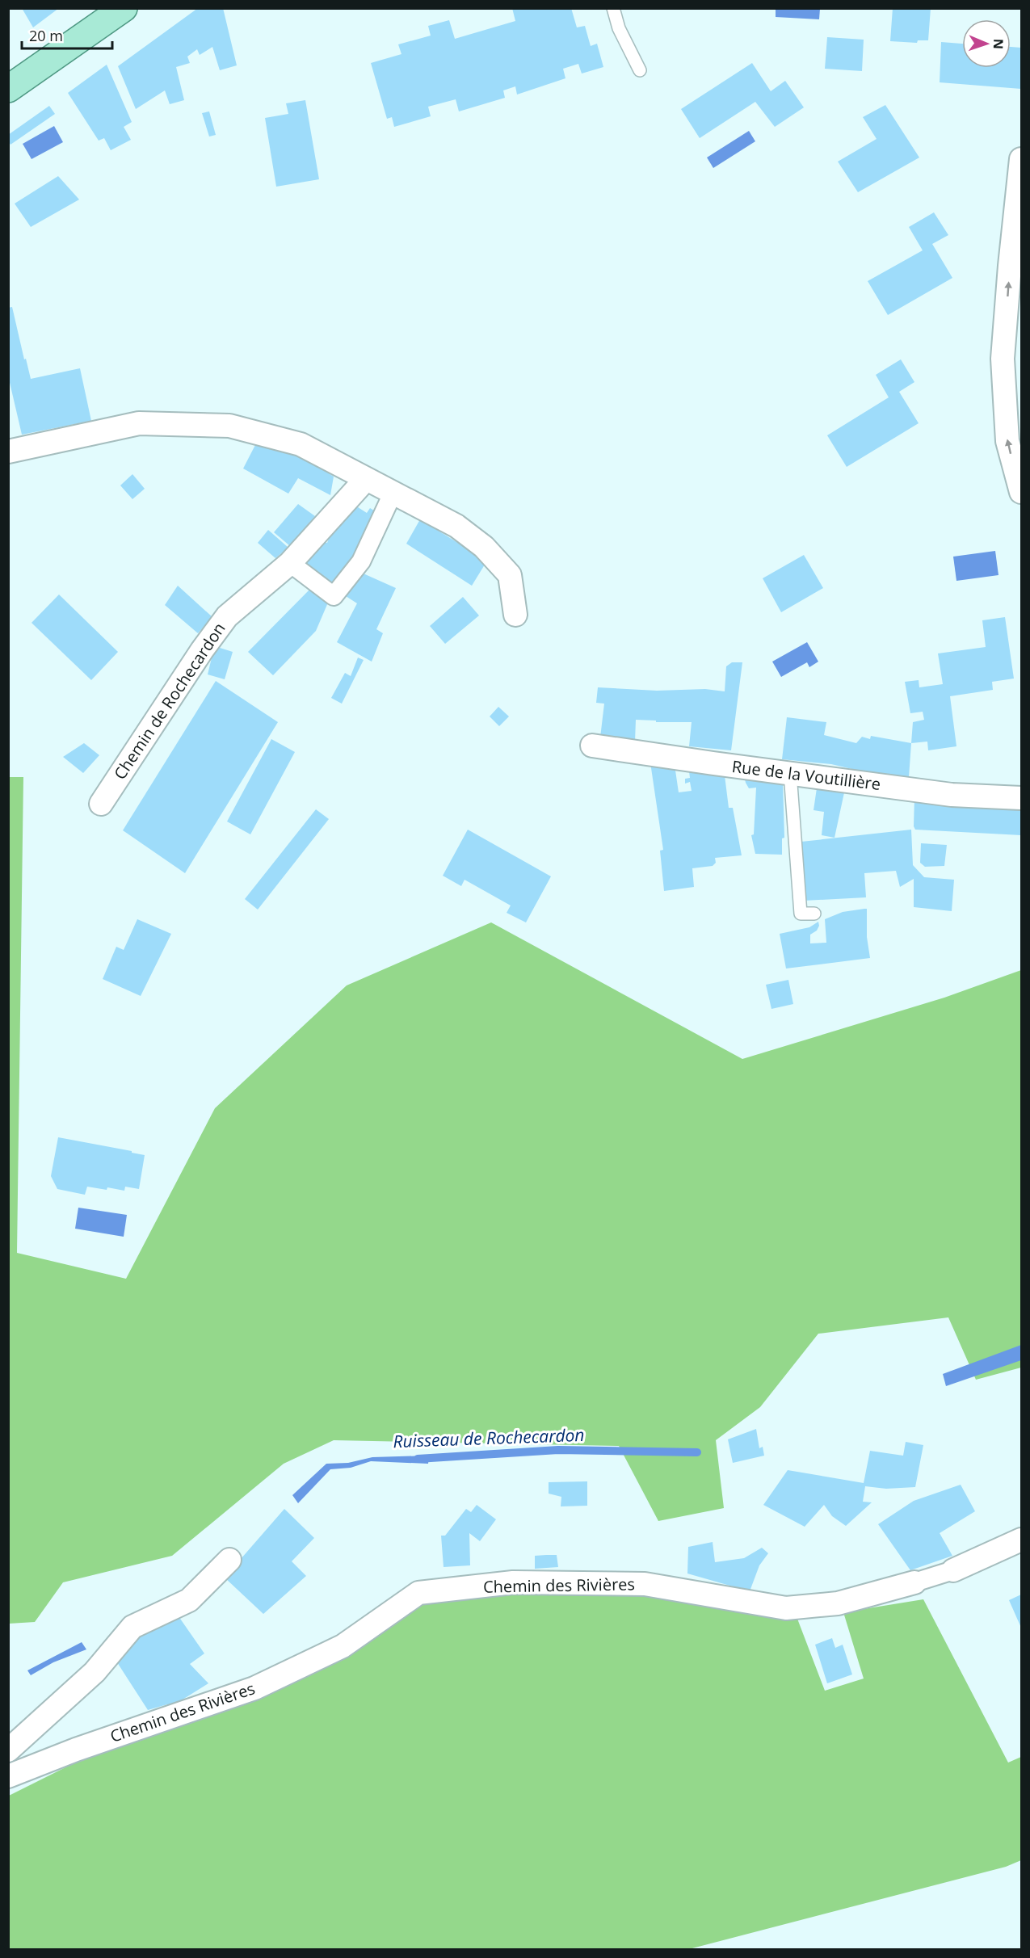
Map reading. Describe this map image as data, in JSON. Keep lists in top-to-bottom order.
{
  "streets": {
    "street": ["Chemin de Rochecardon", "Rue de la Voutillière", "Chemin des Rivières"]
  },
  "water": ["Ruisseau de Rochecardon"],
  "scale_bar": "20 m",
  "north": "right"
}
